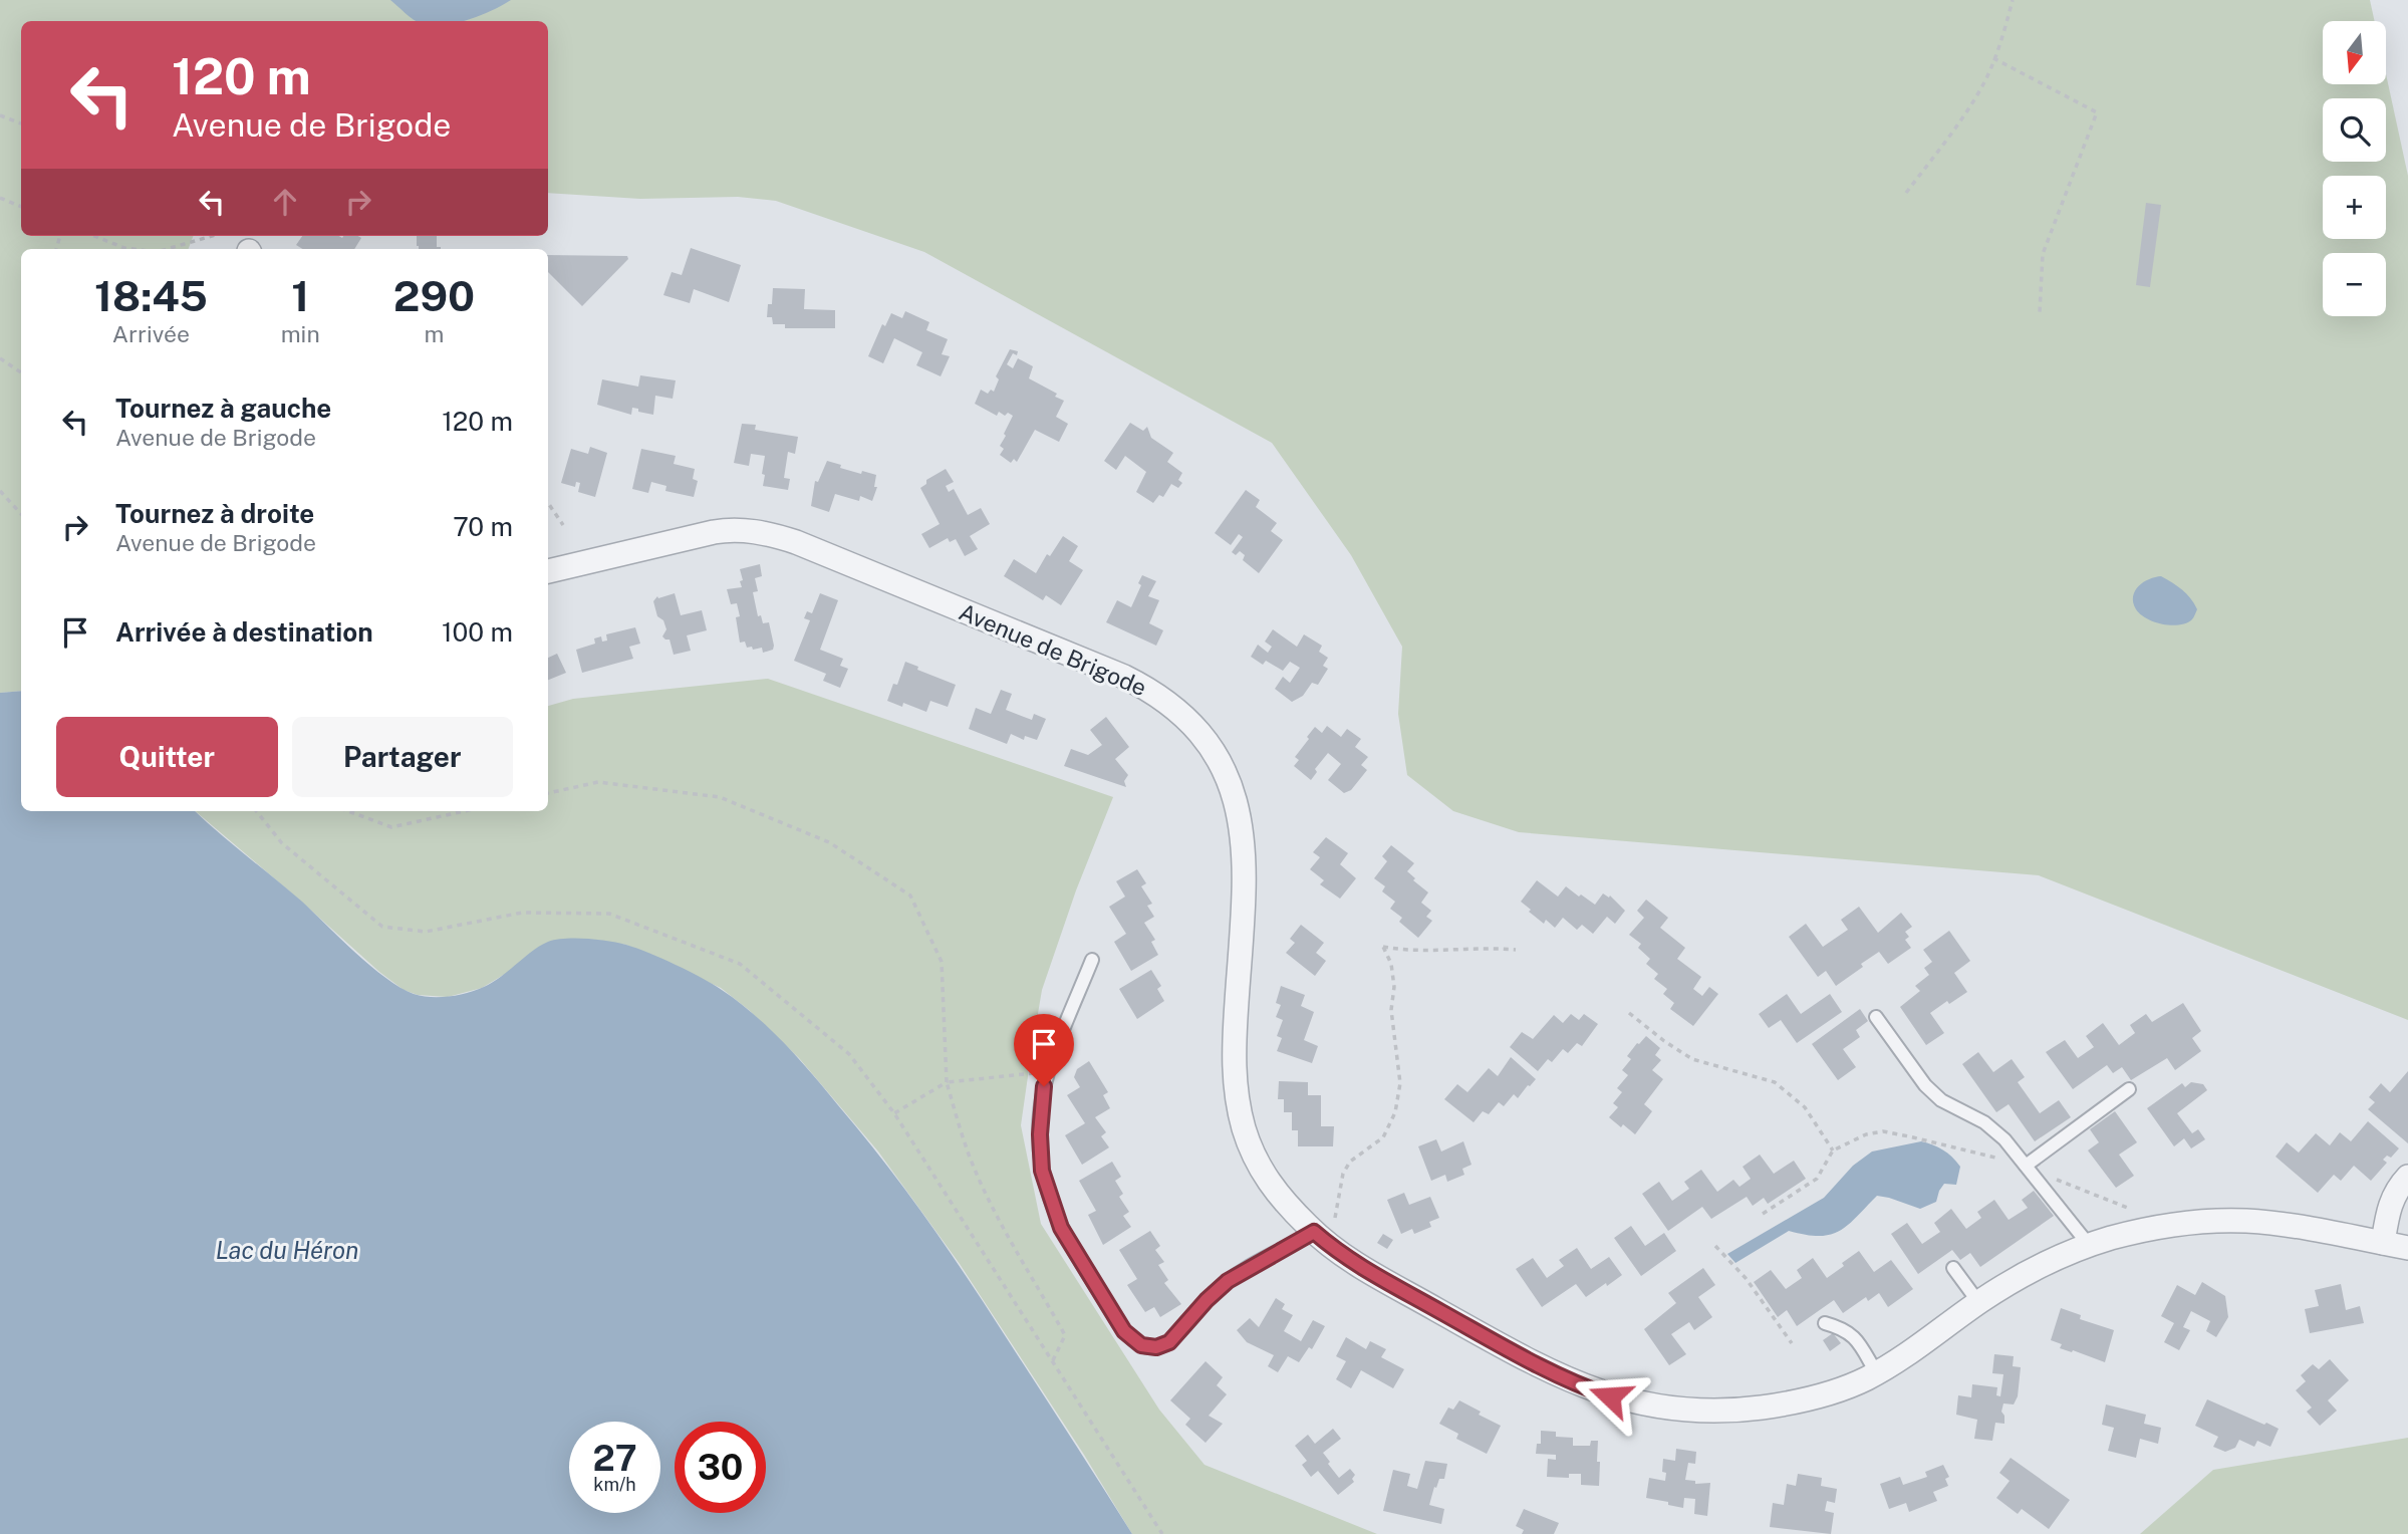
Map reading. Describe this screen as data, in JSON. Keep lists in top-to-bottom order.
{
  "streets": {
    "street": ["Avenue de Brigode"]
  },
  "water": ["Lac du Héron"],
  "north": "bottom",
  "page": {
    "map_buttons": ["+", "−"],
    "turn": ["120 m", "Avenue de Brigode"],
    "eta": [
      "18:45",
      "Arrivée",
      "1",
      "min",
      "290",
      "m"
    ],
    "list": [
      {
        "name": "Tournez à gauche",
        "note": "Avenue de Brigode",
        "value": "120 m"
      },
      {
        "name": "Tournez à droite",
        "note": "Avenue de Brigode",
        "value": "70 m"
      },
      {
        "name": "Arrivée à destination",
        "value": "100 m"
      }
    ],
    "buttons": ["Quitter", "Partager"],
    "speed": "27 km/h",
    "limit": "30"
  }
}
